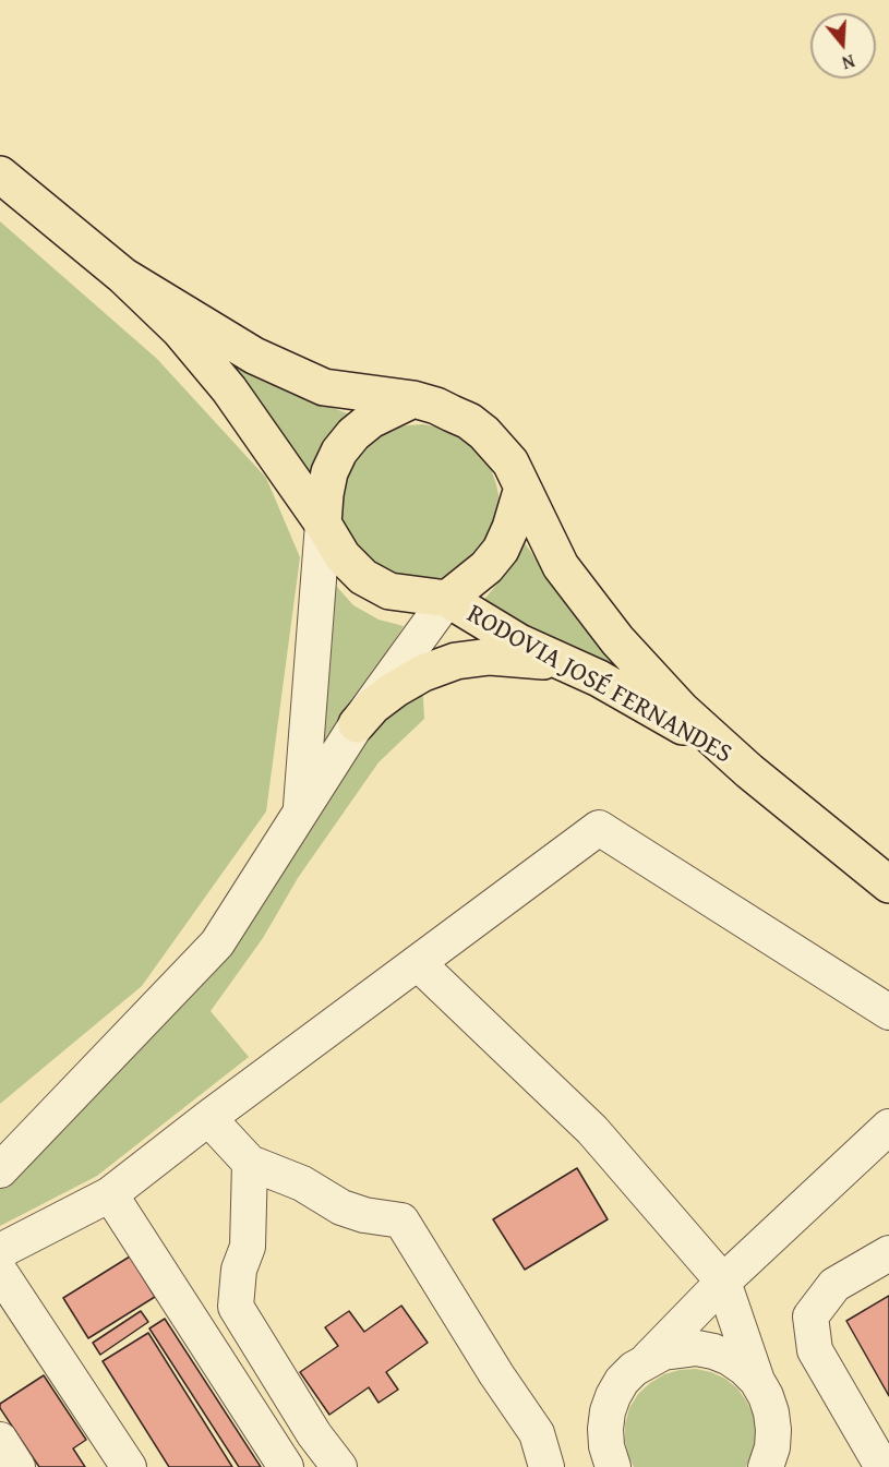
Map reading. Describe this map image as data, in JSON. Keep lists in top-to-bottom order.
{
  "streets": {
    "main road": ["RODOVIA JOSÉ FERNANDES"]
  },
  "north": "bottom"
}
